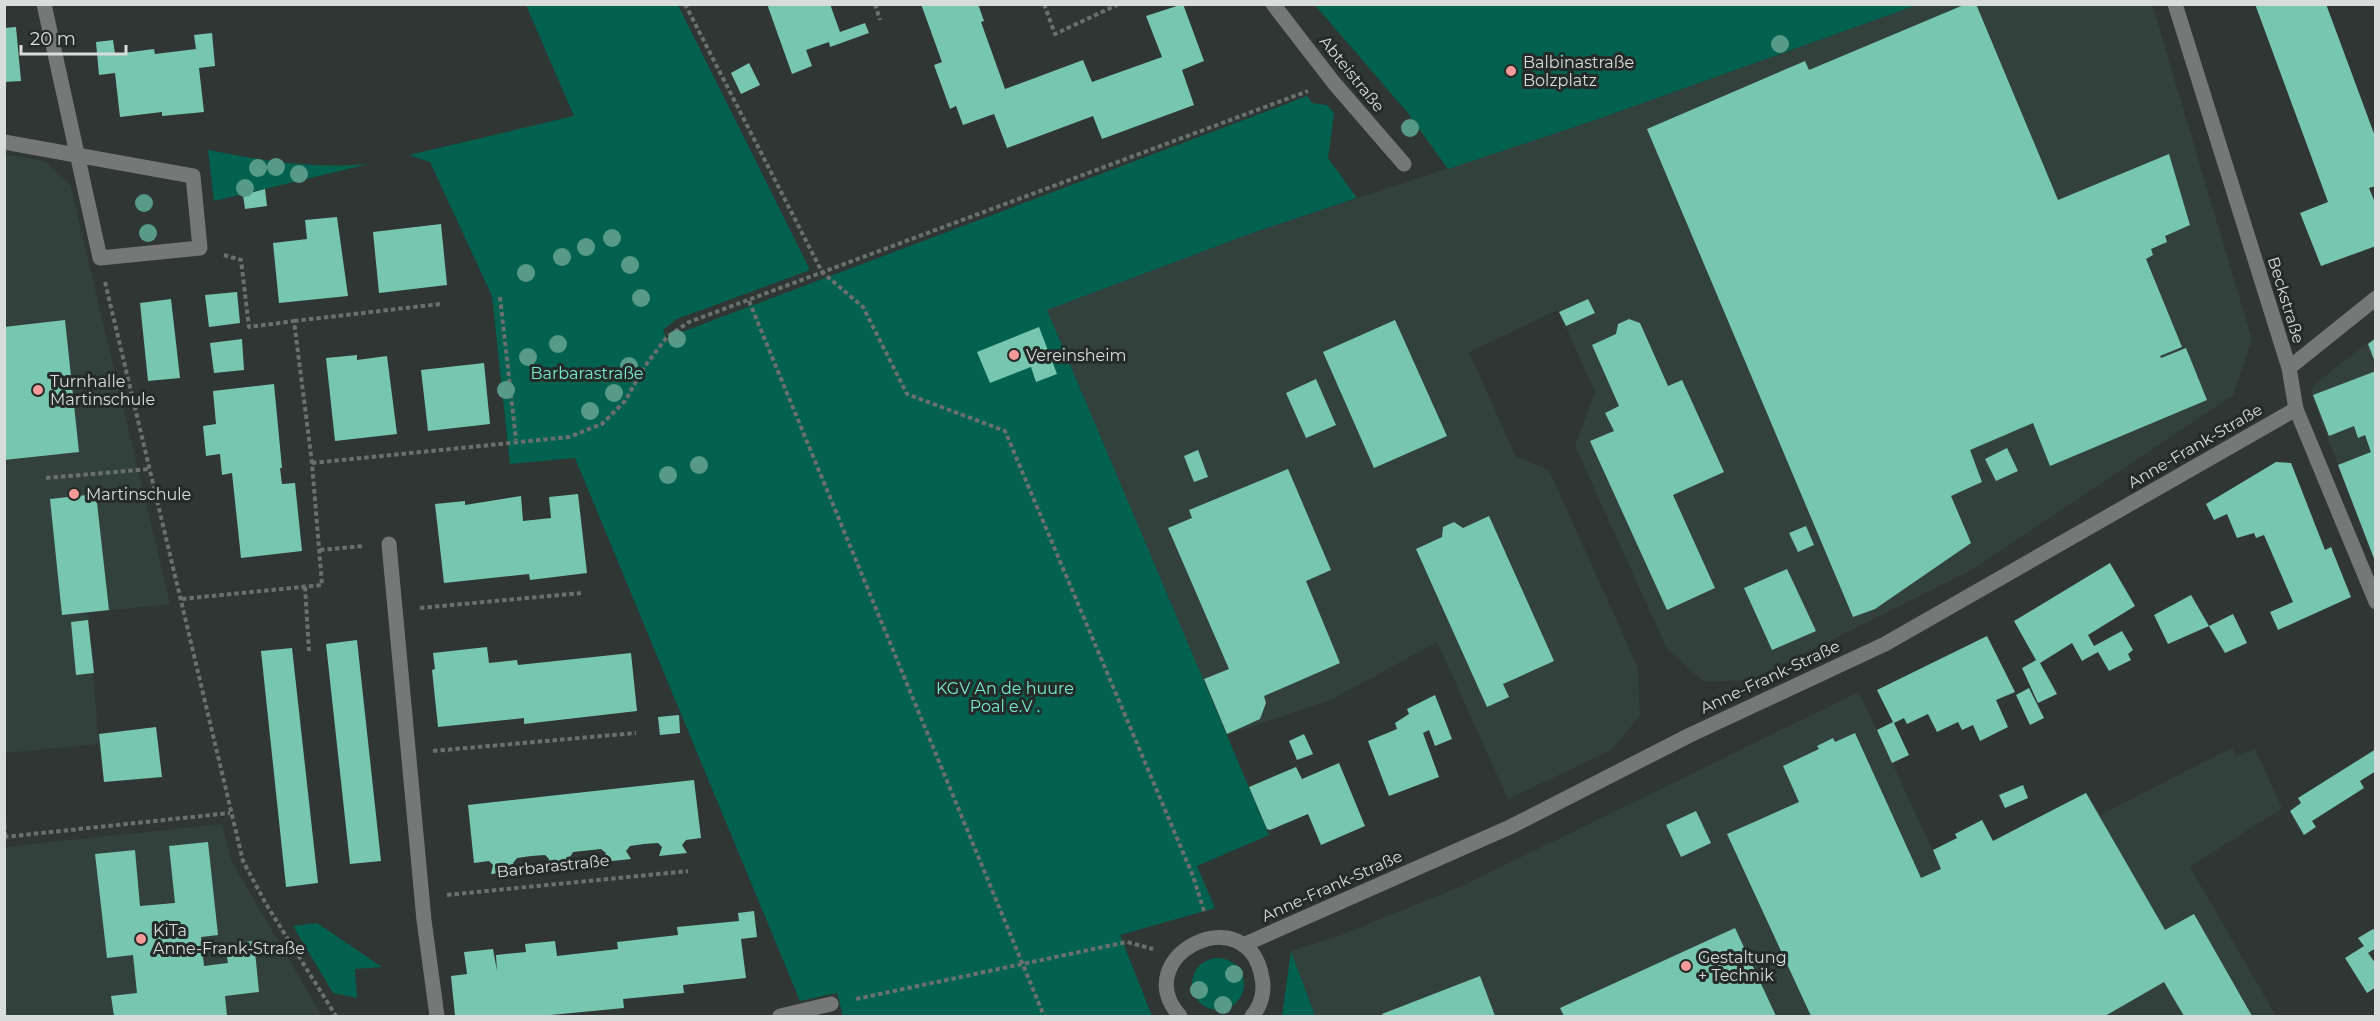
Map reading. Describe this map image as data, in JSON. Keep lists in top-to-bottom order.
{
  "streets": {
    "street": ["Abteistraße", "Beckstraße", "Anne-Frank-Straße"],
    "path": ["Barbarastraße"]
  },
  "crossings": [
    ["Beckstraße", "Anne-Frank-Straße"]
  ],
  "parks": ["Barbarastraße", "KGV An de huure Poal e.V ."],
  "places": [
    "Balbinastraße Bolzplatz",
    "Vereinsheim",
    "Turnhalle Martinschule",
    "Martinschule",
    "KiTa Anne-Frank-Straße",
    "Gestaltung + Technik"
  ],
  "scale_bar": "20 m"
}
